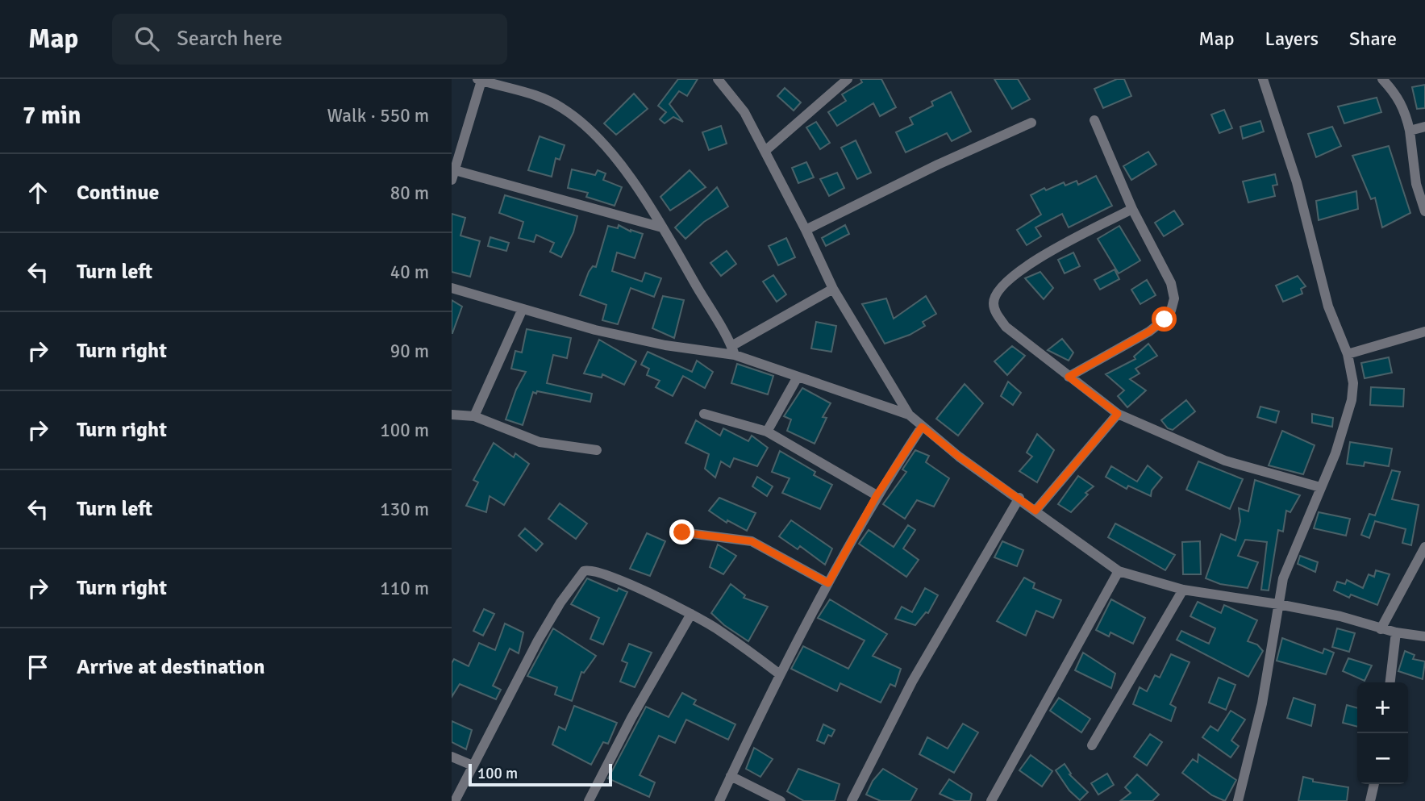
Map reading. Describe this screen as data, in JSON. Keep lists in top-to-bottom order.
{
  "scale_bar": "100 m",
  "page": {
    "header": "Map",
    "search": "Search here",
    "nav": ["Map", "Layers", "Share"],
    "heading": ["7 min", "Walk · 550 m"],
    "list": [
      ["Continue", "80 m"],
      ["Turn left", "40 m"],
      ["Turn right", "90 m"],
      ["Turn right", "100 m"],
      ["Turn left", "130 m"],
      ["Turn right", "110 m"],
      "Arrive at destination"
    ],
    "map_buttons": ["+", "−"],
    "scale": "100 m"
  }
}
